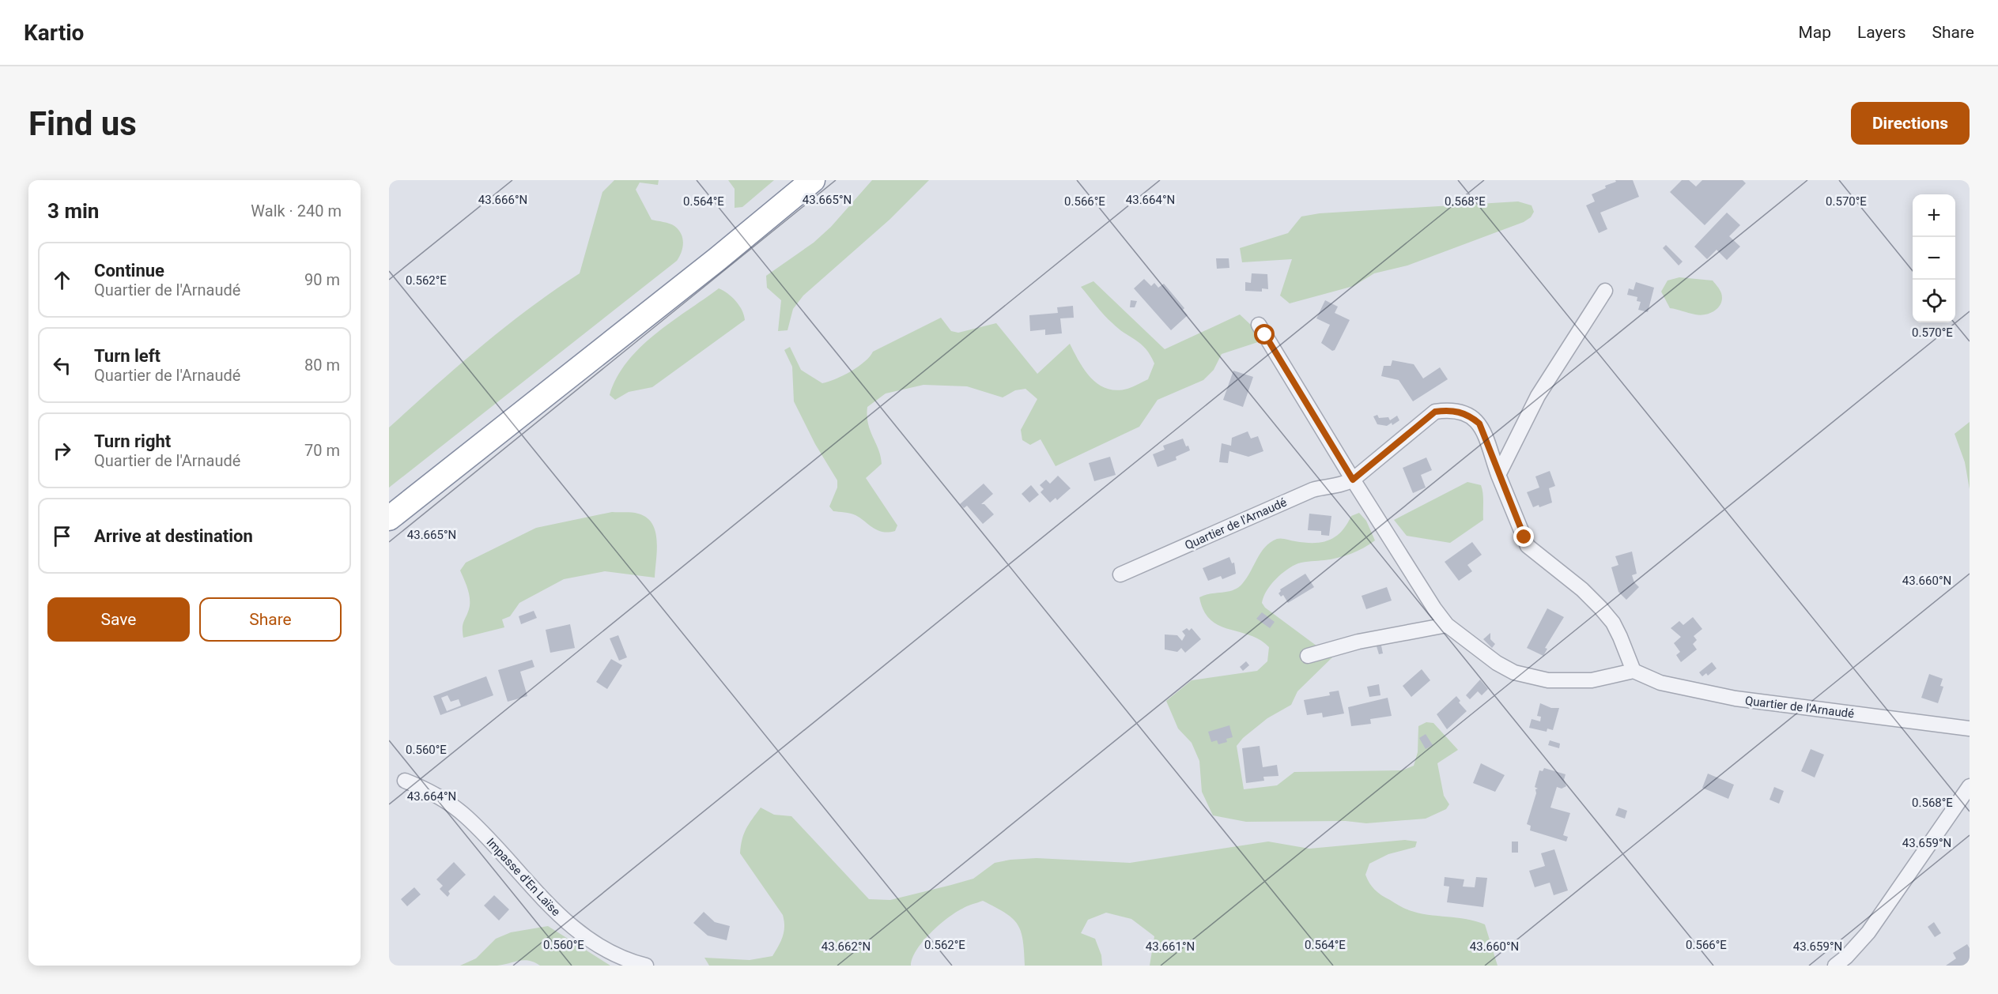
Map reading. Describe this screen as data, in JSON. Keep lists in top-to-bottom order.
{
  "streets": {
    "street": ["Quartier de l'Arnaudé", "Impasse d'En Laïse"]
  },
  "page": {
    "header": "Kartio",
    "nav": ["Map", "Layers", "Share"],
    "buttons": [
      "Directions",
      ["Save", "Share"]
    ],
    "title": "Find us",
    "heading": ["3 min", "Walk · 240 m"],
    "map_buttons": ["+", "−"],
    "list": [
      ["Continue", "Quartier de l'Arnaudé", "90 m"],
      ["Turn left", "Quartier de l'Arnaudé", "80 m"],
      ["Turn right", "Quartier de l'Arnaudé", "70 m"],
      "Arrive at destination"
    ]
  },
  "coordinates": [
    "43.666°N",
    "43.665°N",
    "43.664°N",
    "0.564°E",
    "0.566°E",
    "0.568°E",
    "0.570°E",
    "0.562°E",
    "43.660°N",
    "0.560°E",
    "43.659°N",
    "43.662°N",
    "43.661°N"
  ]
}
